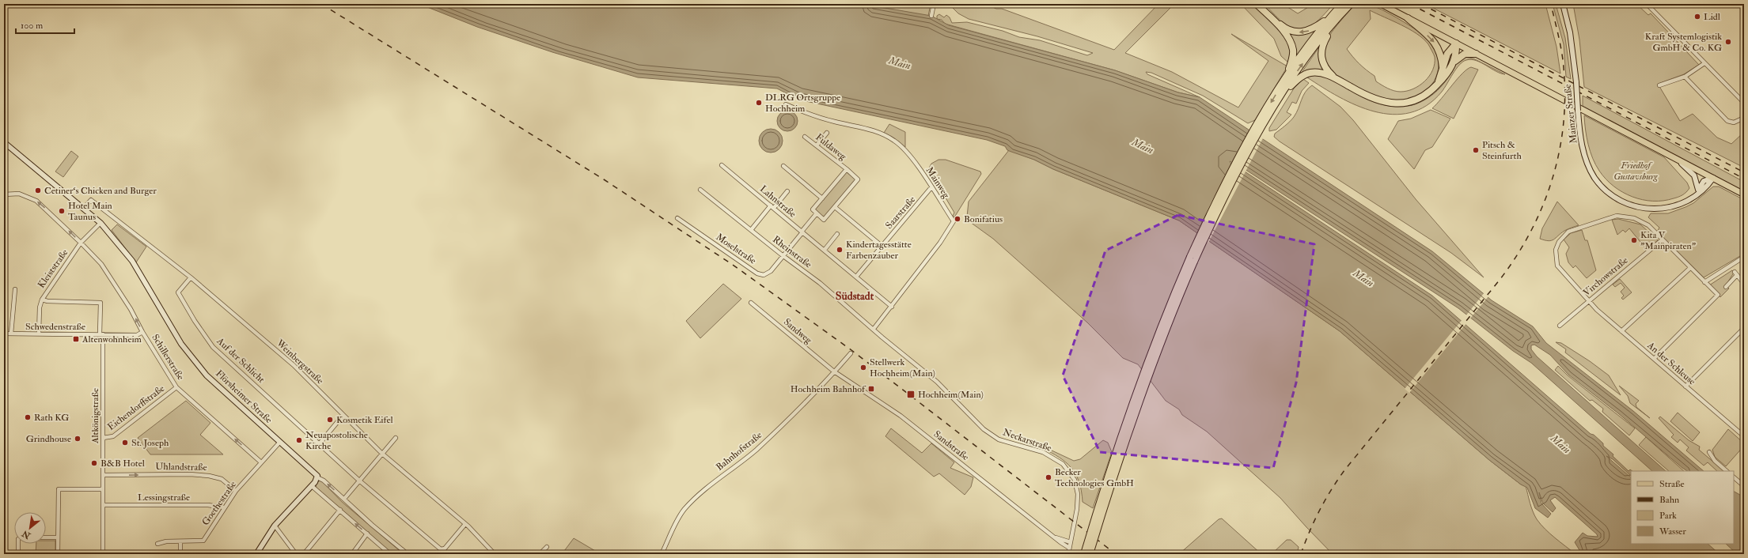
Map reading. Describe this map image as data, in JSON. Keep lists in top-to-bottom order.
{
  "streets": {
    "main road": ["Mainzer Straße", "Flörsheimer Straße"],
    "street": [
      "Fuldaweg",
      "Mainweg",
      "Lahnstraße",
      "Saarstraße",
      "Moselstraße",
      "Rheinstraße",
      "Kleiststraße",
      "Virchowstraße",
      "Schwedenstraße",
      "Sandweg",
      "Schillerstraße",
      "Auf der Schlicht",
      "Weinbergstraße",
      "An der Schleuse",
      "Eichendorffstraße",
      "Altkönigstraße",
      "Neckarstraße",
      "Sandstraße",
      "Bahnhofstraße",
      "Uhlandstraße",
      "Lessingstraße",
      "Goethestraße"
    ]
  },
  "crossings": [
    ["Mainweg", "Lahnstraße"],
    ["Mainweg", "Saarstraße"],
    ["Mainweg", "Rheinstraße"],
    ["Mainweg", "Neckarstraße"],
    ["Lahnstraße", "Saarstraße"],
    ["Moselstraße", "Rheinstraße"],
    ["Rheinstraße", "Neckarstraße"],
    ["Kleiststraße", "Schwedenstraße"],
    ["Kleiststraße", "Schillerstraße"],
    ["Kleiststraße", "Flörsheimer Straße"],
    ["Virchowstraße", "An der Schleuse"],
    ["Schwedenstraße", "Schillerstraße"],
    ["Schwedenstraße", "Altkönigstraße"],
    ["Sandweg", "Sandstraße"],
    ["Sandweg", "Bahnhofstraße"],
    ["Schillerstraße", "Eichendorffstraße"],
    ["Schillerstraße", "Goethestraße"],
    ["Auf der Schlicht", "Weinbergstraße"],
    ["Weinbergstraße", "Flörsheimer Straße"],
    ["Flörsheimer Straße", "Goethestraße"],
    ["Eichendorffstraße", "Altkönigstraße"],
    ["Altkönigstraße", "Uhlandstraße"],
    ["Altkönigstraße", "Lessingstraße"],
    ["Neckarstraße", "Sandstraße"],
    ["Sandstraße", "Bahnhofstraße"],
    ["Uhlandstraße", "Goethestraße"],
    ["Lessingstraße", "Goethestraße"]
  ],
  "one_way": ["Schillerstraße", "Uhlandstraße"],
  "districts": ["Südstadt"],
  "water": ["Main"],
  "parks": ["Friedhof Gustavsburg"],
  "places": {
    "other": [
      "Lidl",
      "Kraft Systemlogistik GmbH & Co. KG",
      "DLRG Ortsgruppe Hochheim",
      "Pitsch & Steinfurth",
      "Cetiner‘s Chicken and Burger",
      "Hotel Main Taunus",
      "Bonifatius",
      "Kita V \"Mainpiraten\"",
      "Kindertagesstätte Farbenzauber",
      "Stellwerk Hochheim(Main)",
      "Rath KG",
      "Kosmetik Eifel",
      "Grindhouse",
      "Neuapostolische Kirche",
      "St. Joseph",
      "B&B Hotel",
      "Becker Technologies GmbH"
    ],
    "transit": ["Altenwohnheim", "Hochheim Bahnhof", "Hochheim(Main)"]
  },
  "legend": [
    "Straße",
    "Bahn",
    "Park",
    "Wasser"
  ],
  "scale_bar": "100 m",
  "north": "bottom left"
}
